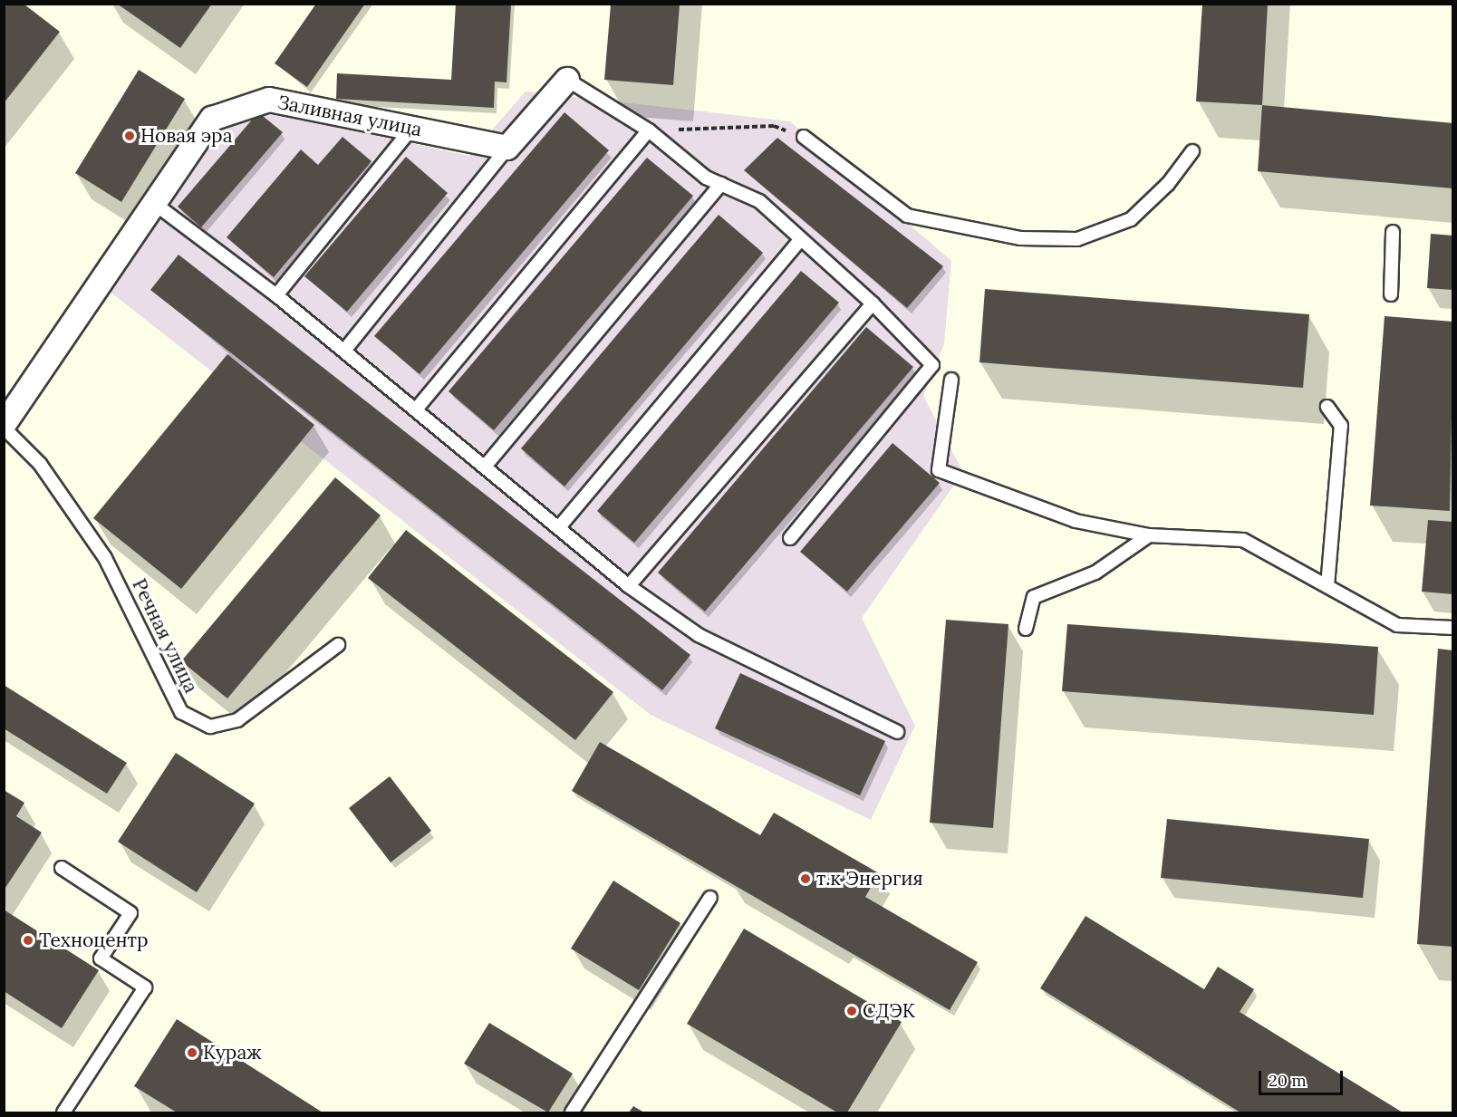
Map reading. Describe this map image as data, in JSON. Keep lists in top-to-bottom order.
{
  "streets": {
    "street": ["Заливная улица"],
    "lane": ["Речная улица"]
  },
  "crossings": [
    ["Заливная улица", "Речная улица"]
  ],
  "places": [
    "Новая эра",
    "т.к Энергия",
    "Техноцентр",
    "СДЭК",
    "Кураж"
  ],
  "scale_bar": "20 m"
}
